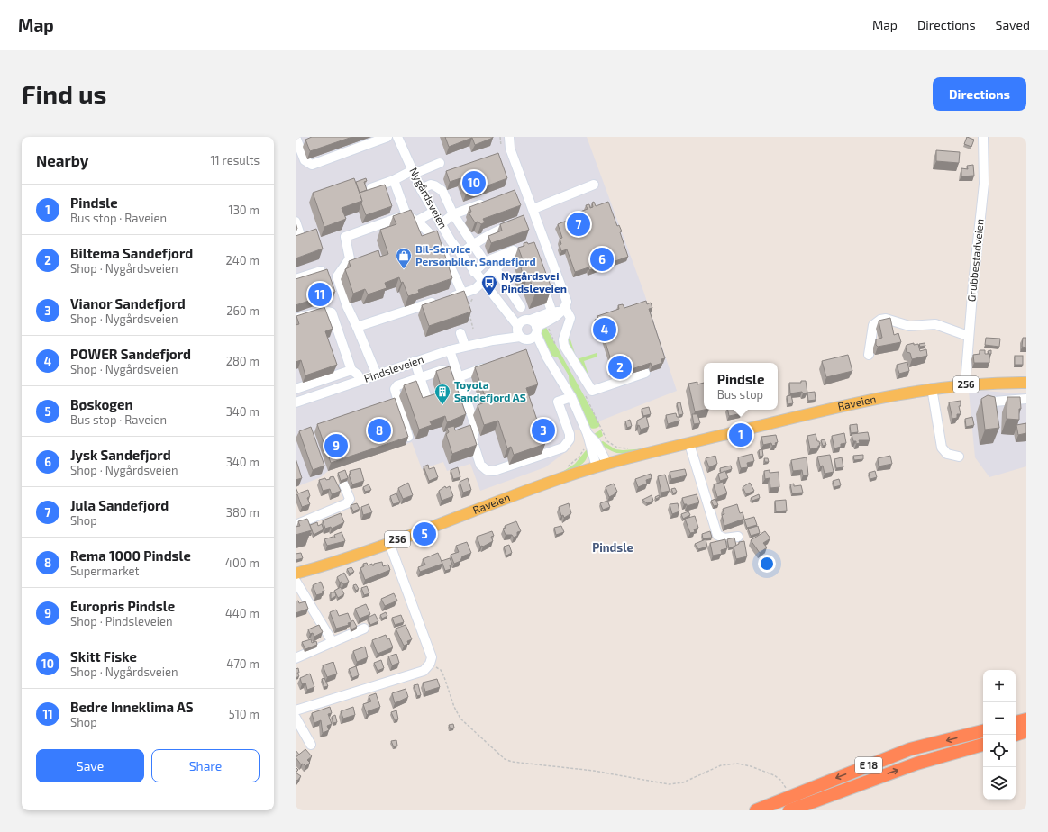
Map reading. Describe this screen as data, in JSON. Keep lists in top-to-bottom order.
{
  "streets": {
    "highway": ["E 18"],
    "main road": ["256", "Raveien"],
    "street": ["Nygårdsveien", "Grubbestadveien", "Pindsleveien"]
  },
  "crossings": [
    ["Nygårdsveien", "Pindsleveien"],
    ["Grubbestadveien", "Raveien"]
  ],
  "districts": ["Pindsle"],
  "places": {
    "shop": ["Bil-Service Personbiler, Sandefjord"],
    "bus stop": ["Nygårdsvei Pindsleveien"],
    "building": ["Toyota Sandefjord AS"]
  },
  "page": {
    "header": "Map",
    "nav": ["Map", "Directions", "Saved"],
    "buttons": [
      "Directions",
      ["Save", "Share"]
    ],
    "title": "Find us",
    "heading": ["Nearby", "11 results"],
    "pins": [
      "10",
      "7",
      "6",
      "11",
      "4",
      "2",
      "3",
      "8",
      "1",
      "9",
      "5"
    ],
    "list": [
      {
        "mark": "1",
        "name": "Pindsle",
        "note": "Bus stop · Raveien",
        "value": "130 m"
      },
      {
        "mark": "2",
        "name": "Biltema Sandefjord",
        "note": "Shop · Nygårdsveien",
        "value": "240 m"
      },
      {
        "mark": "3",
        "name": "Vianor Sandefjord",
        "note": "Shop · Nygårdsveien",
        "value": "260 m"
      },
      {
        "mark": "4",
        "name": "POWER Sandefjord",
        "note": "Shop · Nygårdsveien",
        "value": "280 m"
      },
      {
        "mark": "5",
        "name": "Bøskogen",
        "note": "Bus stop · Raveien",
        "value": "340 m"
      },
      {
        "mark": "6",
        "name": "Jysk Sandefjord",
        "note": "Shop · Nygårdsveien",
        "value": "340 m"
      },
      {
        "mark": "7",
        "name": "Jula Sandefjord",
        "note": "Shop",
        "value": "380 m"
      },
      {
        "mark": "8",
        "name": "Rema 1000 Pindsle",
        "note": "Supermarket",
        "value": "400 m"
      },
      {
        "mark": "9",
        "name": "Europris Pindsle",
        "note": "Shop · Pindsleveien",
        "value": "440 m"
      },
      {
        "mark": "10",
        "name": "Skitt Fiske",
        "note": "Shop · Nygårdsveien",
        "value": "470 m"
      },
      {
        "mark": "11",
        "name": "Bedre Inneklima AS",
        "note": "Shop",
        "value": "510 m"
      }
    ],
    "popup": ["Pindsle", "Bus stop"],
    "map_buttons": ["+", "−"]
  }
}
